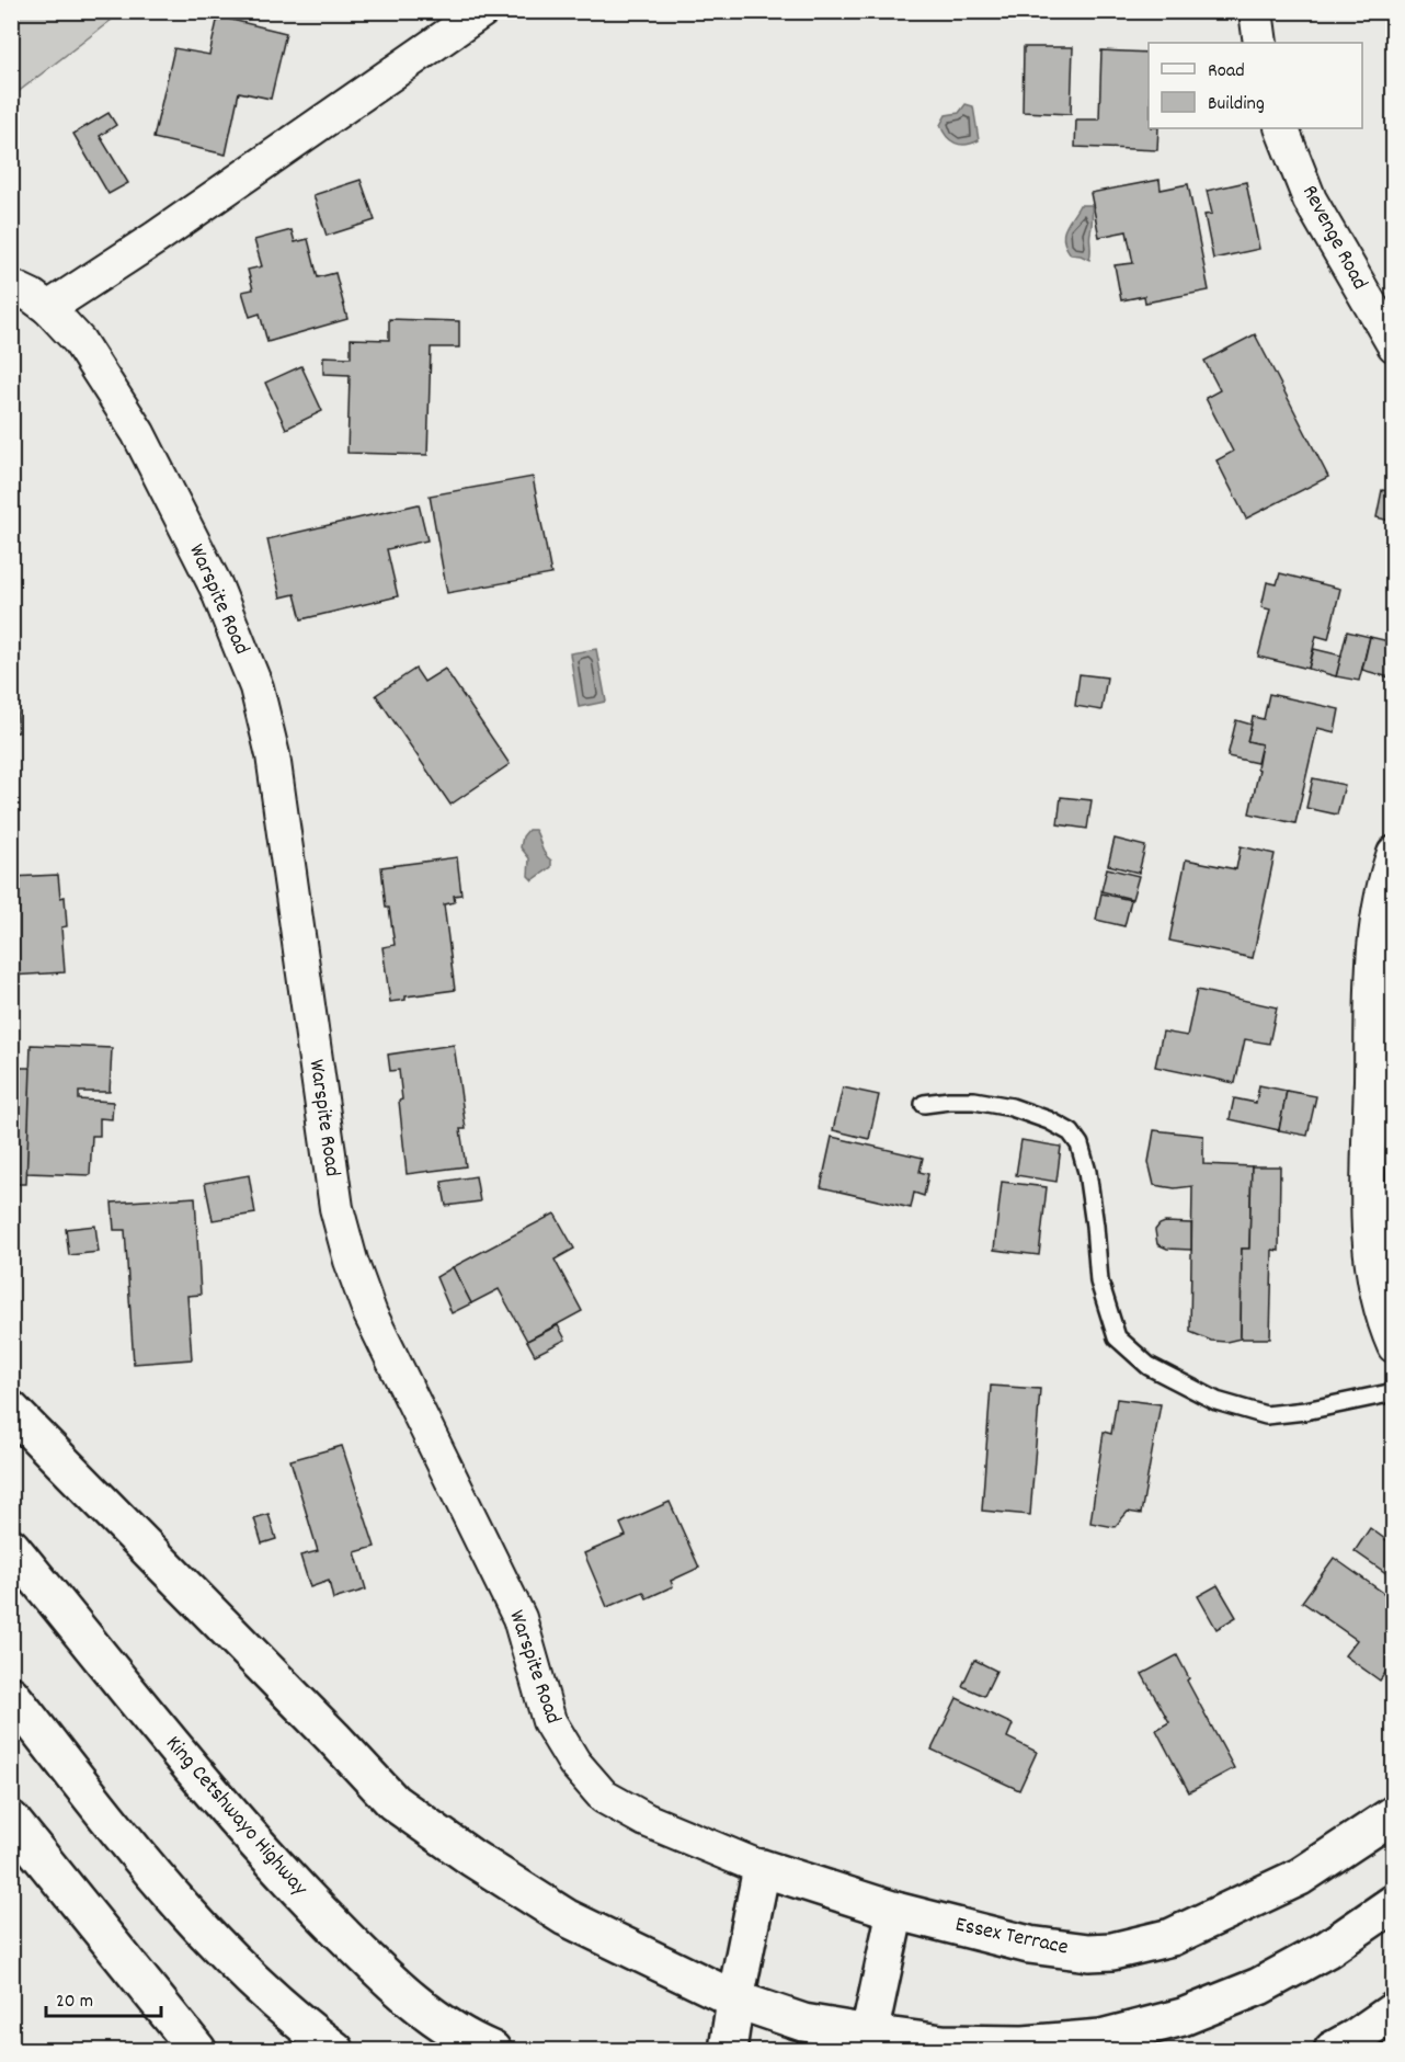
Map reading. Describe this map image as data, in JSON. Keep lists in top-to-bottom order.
{
  "streets": {
    "main road": ["King Cetshwayo Highway", "Essex Terrace"],
    "street": ["Revenge Road", "Warspite Road"]
  },
  "crossings": [
    ["Warspite Road", "Essex Terrace"]
  ],
  "legend": ["Road", "Building"],
  "scale_bar": "20 m"
}
